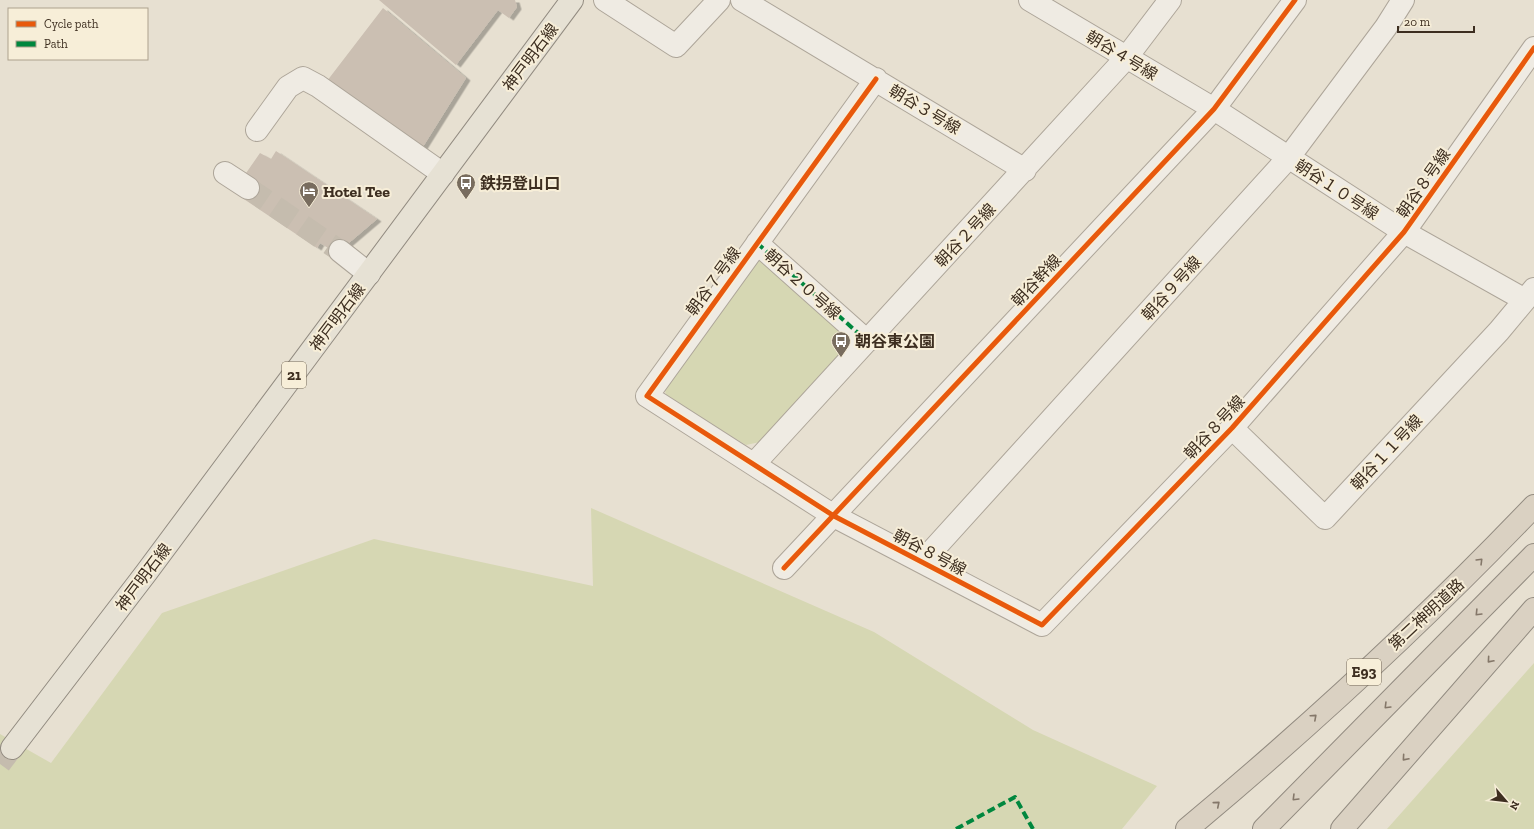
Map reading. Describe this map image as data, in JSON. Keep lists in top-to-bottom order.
{
  "streets": {
    "highway": ["第二神明道路", "E93"],
    "main road": ["神戸明石線", "21"],
    "street": [
      "朝谷４号線",
      "朝谷３号線",
      "朝谷８号線",
      "朝谷１０号線",
      "朝谷２号線",
      "朝谷幹線",
      "朝谷７号線",
      "朝谷２０号線",
      "朝谷９号線",
      "朝谷１１号線"
    ]
  },
  "crossings": [
    ["朝谷４号線", "朝谷１０号線"],
    ["朝谷４号線", "朝谷２号線"],
    ["朝谷４号線", "朝谷幹線"],
    ["朝谷３号線", "朝谷２号線"],
    ["朝谷３号線", "朝谷７号線"],
    ["朝谷８号線", "朝谷１０号線"],
    ["朝谷８号線", "朝谷２号線"],
    ["朝谷８号線", "朝谷幹線"],
    ["朝谷８号線", "朝谷７号線"],
    ["朝谷８号線", "朝谷９号線"],
    ["朝谷８号線", "朝谷１１号線"],
    ["朝谷１０号線", "朝谷幹線"],
    ["朝谷１０号線", "朝谷９号線"],
    ["朝谷１０号線", "朝谷１１号線"],
    ["朝谷２号線", "朝谷７号線"],
    ["朝谷２号線", "朝谷２０号線"],
    ["朝谷７号線", "朝谷２０号線"]
  ],
  "places": {
    "bus stop": ["鉄拐登山口", "朝谷東公園"],
    "hotel": ["Hotel Tee"]
  },
  "legend": ["Cycle path", "Path"],
  "scale_bar": "20 m",
  "north": "bottom right"
}
